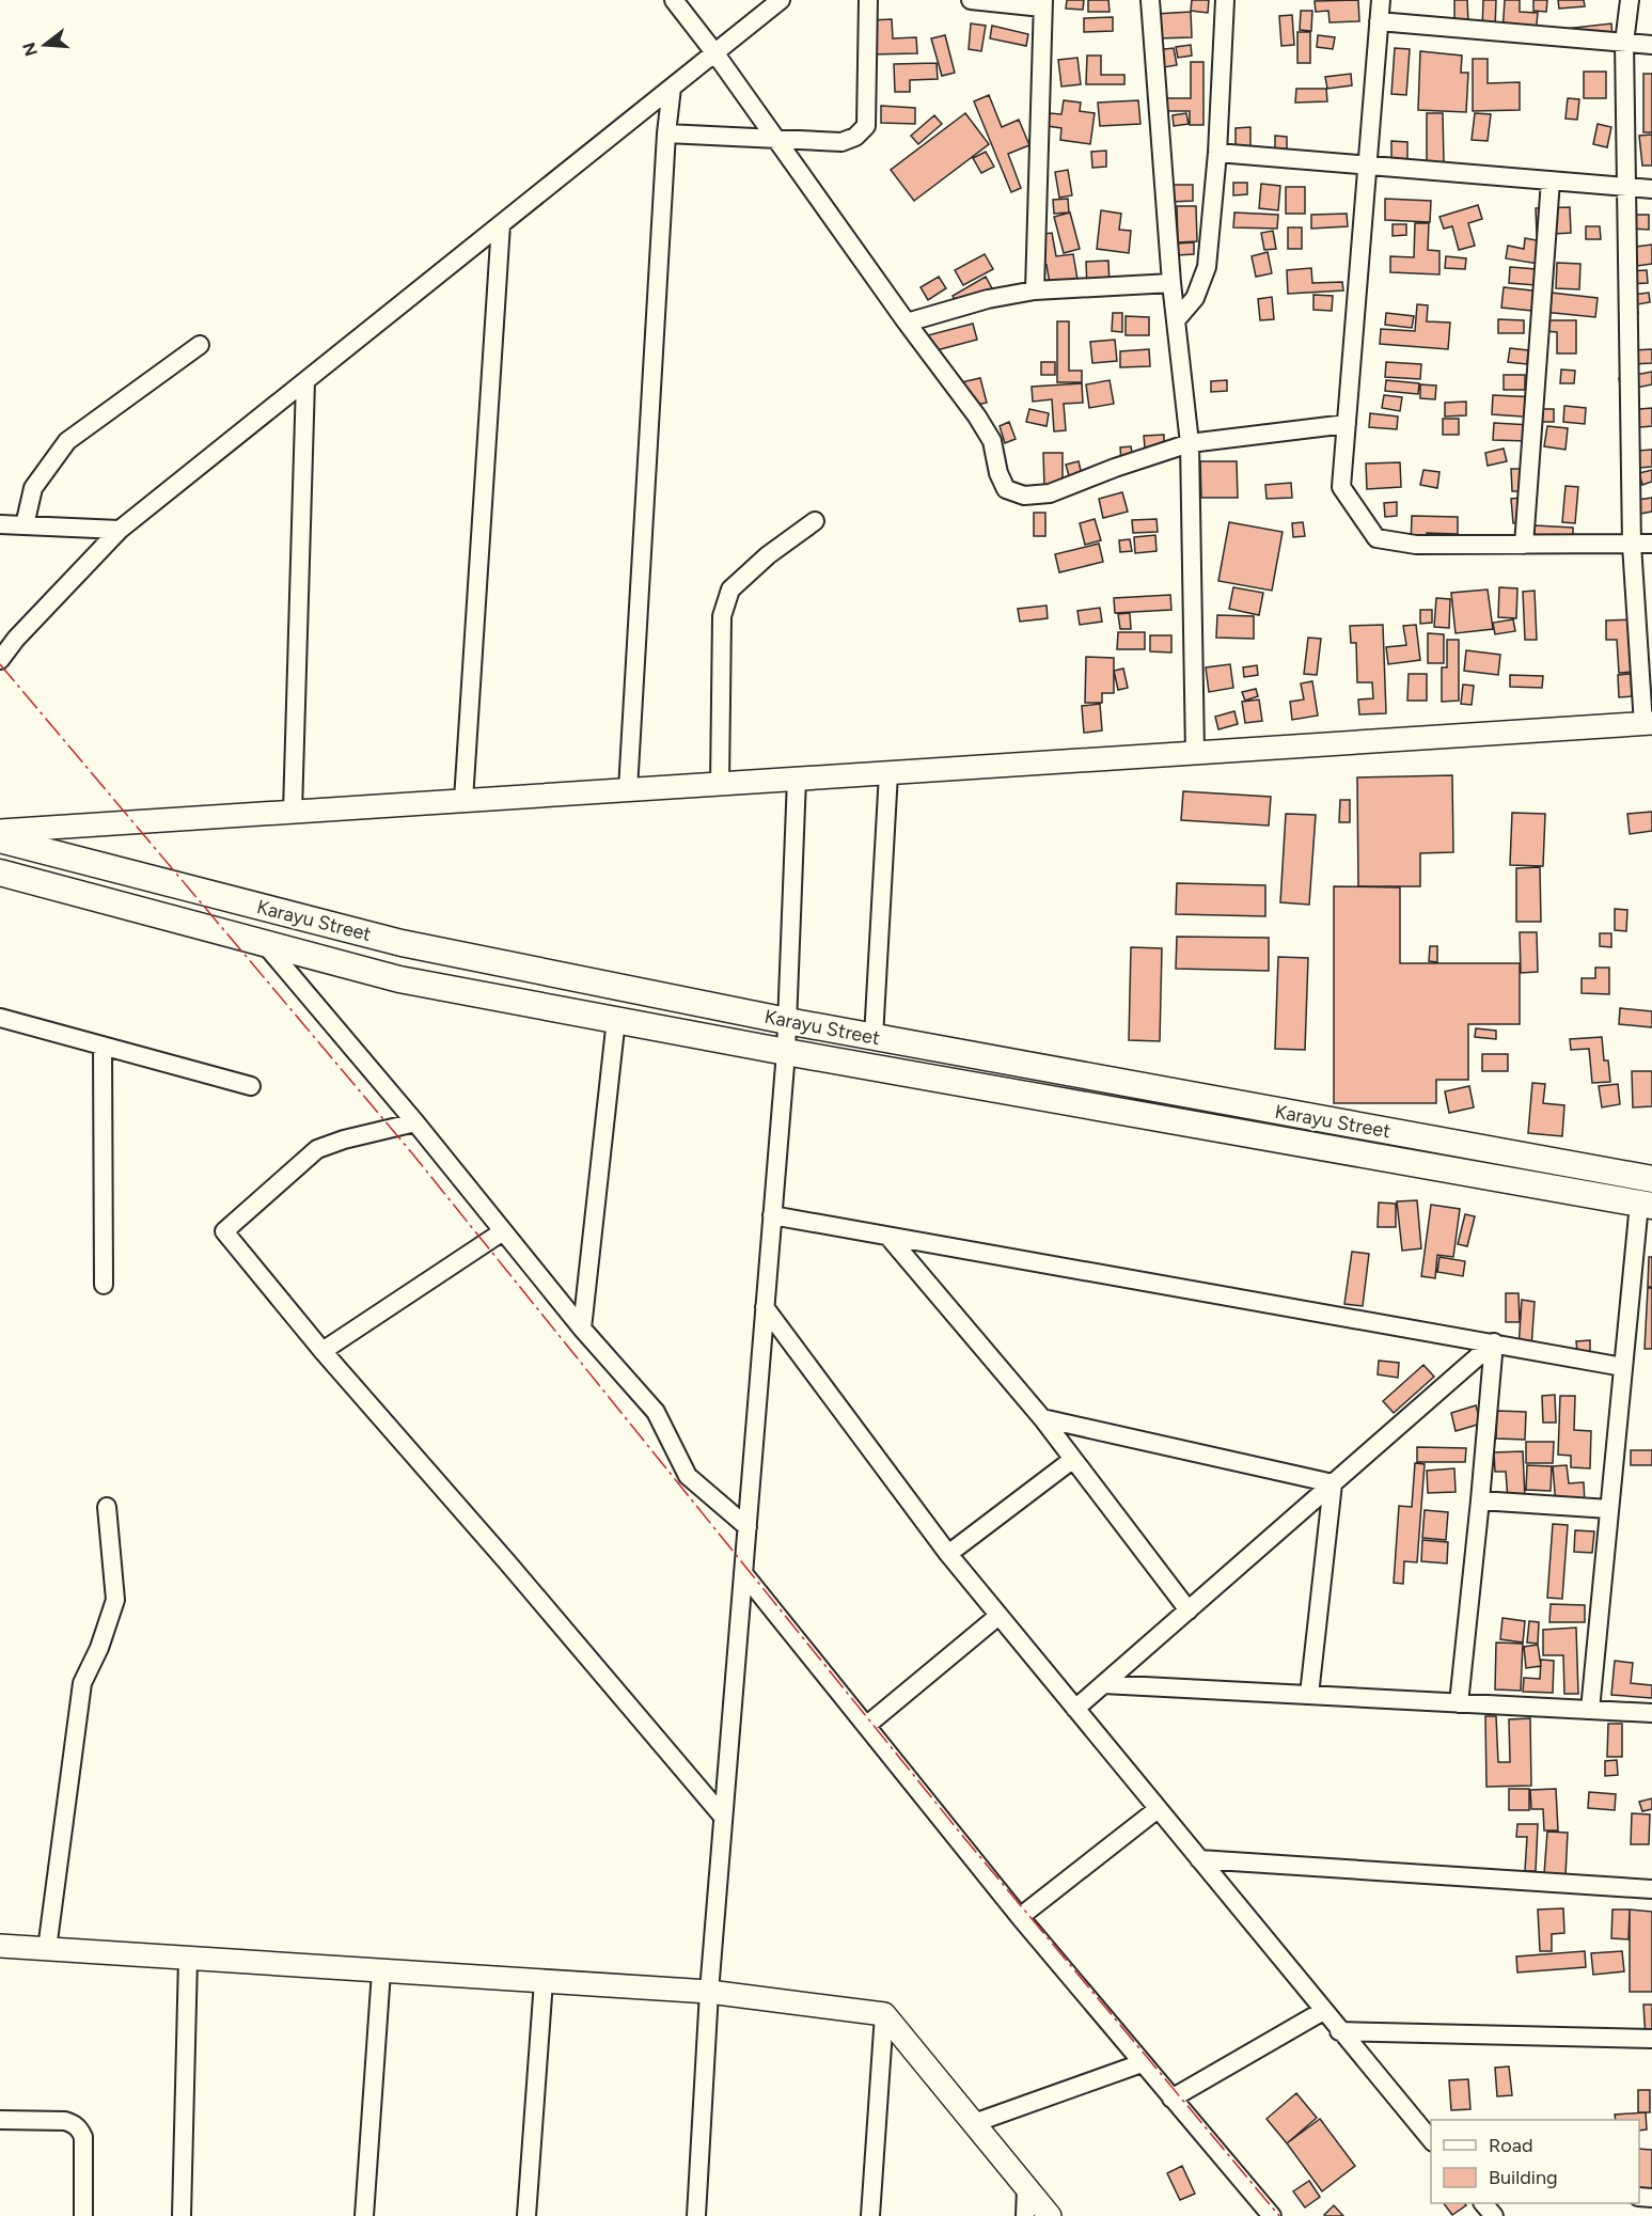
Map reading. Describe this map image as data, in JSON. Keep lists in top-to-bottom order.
{
  "streets": {
    "main road": ["Karayu Street"]
  },
  "legend": ["Road", "Building"],
  "north": "left"
}
